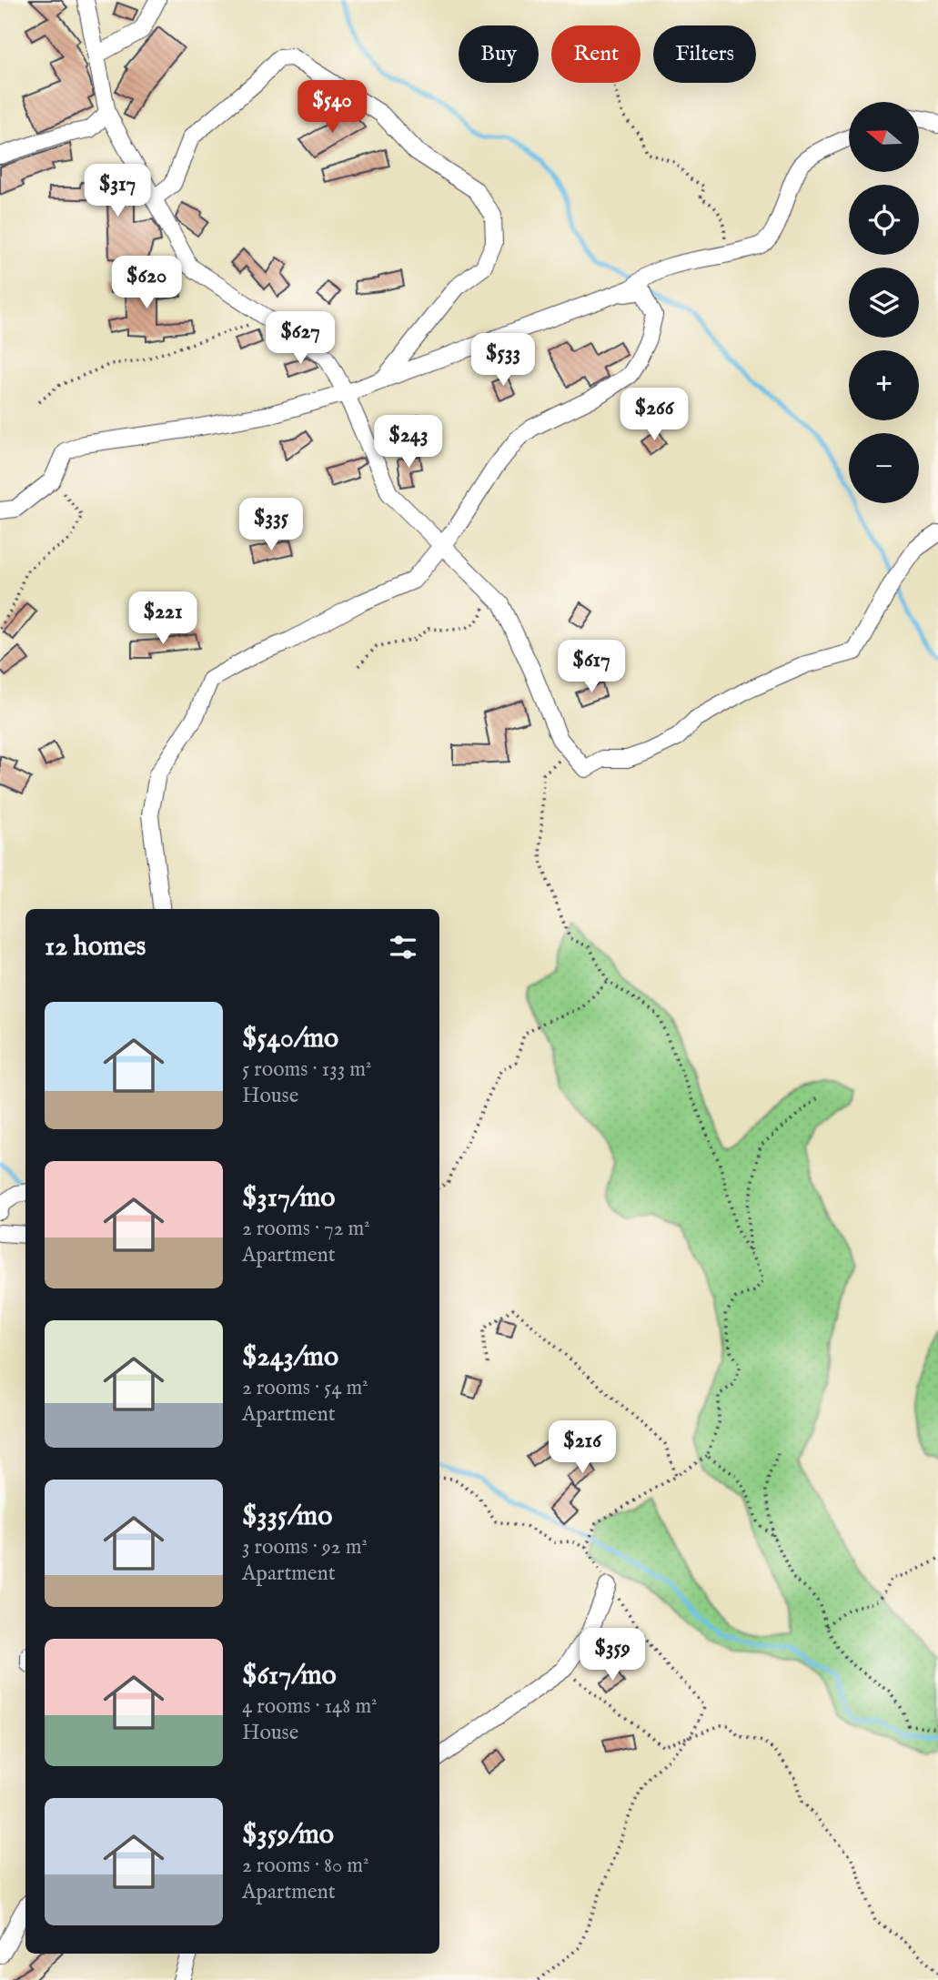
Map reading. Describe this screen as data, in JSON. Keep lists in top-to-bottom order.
{
  "north": "left",
  "page": {
    "chip": ["Buy", "Rent", "Filters"],
    "price": [
      "$540",
      "$317",
      "$620",
      "$627",
      "$533",
      "$266",
      "$243",
      "$335",
      "$221",
      "$617",
      "$216",
      "$359"
    ],
    "map_buttons": ["+", "−"],
    "heading": "12 homes",
    "list": [
      {
        "name": "$540/mo",
        "note": "5 rooms · 133 m² · House"
      },
      {
        "name": "$317/mo",
        "note": "2 rooms · 72 m² · Apartment"
      },
      {
        "name": "$243/mo",
        "note": "2 rooms · 54 m² · Apartment"
      },
      {
        "name": "$335/mo",
        "note": "3 rooms · 92 m² · Apartment"
      },
      {
        "name": "$617/mo",
        "note": "4 rooms · 148 m² · House"
      },
      {
        "name": "$359/mo",
        "note": "2 rooms · 80 m² · Apartment"
      }
    ]
  }
}
